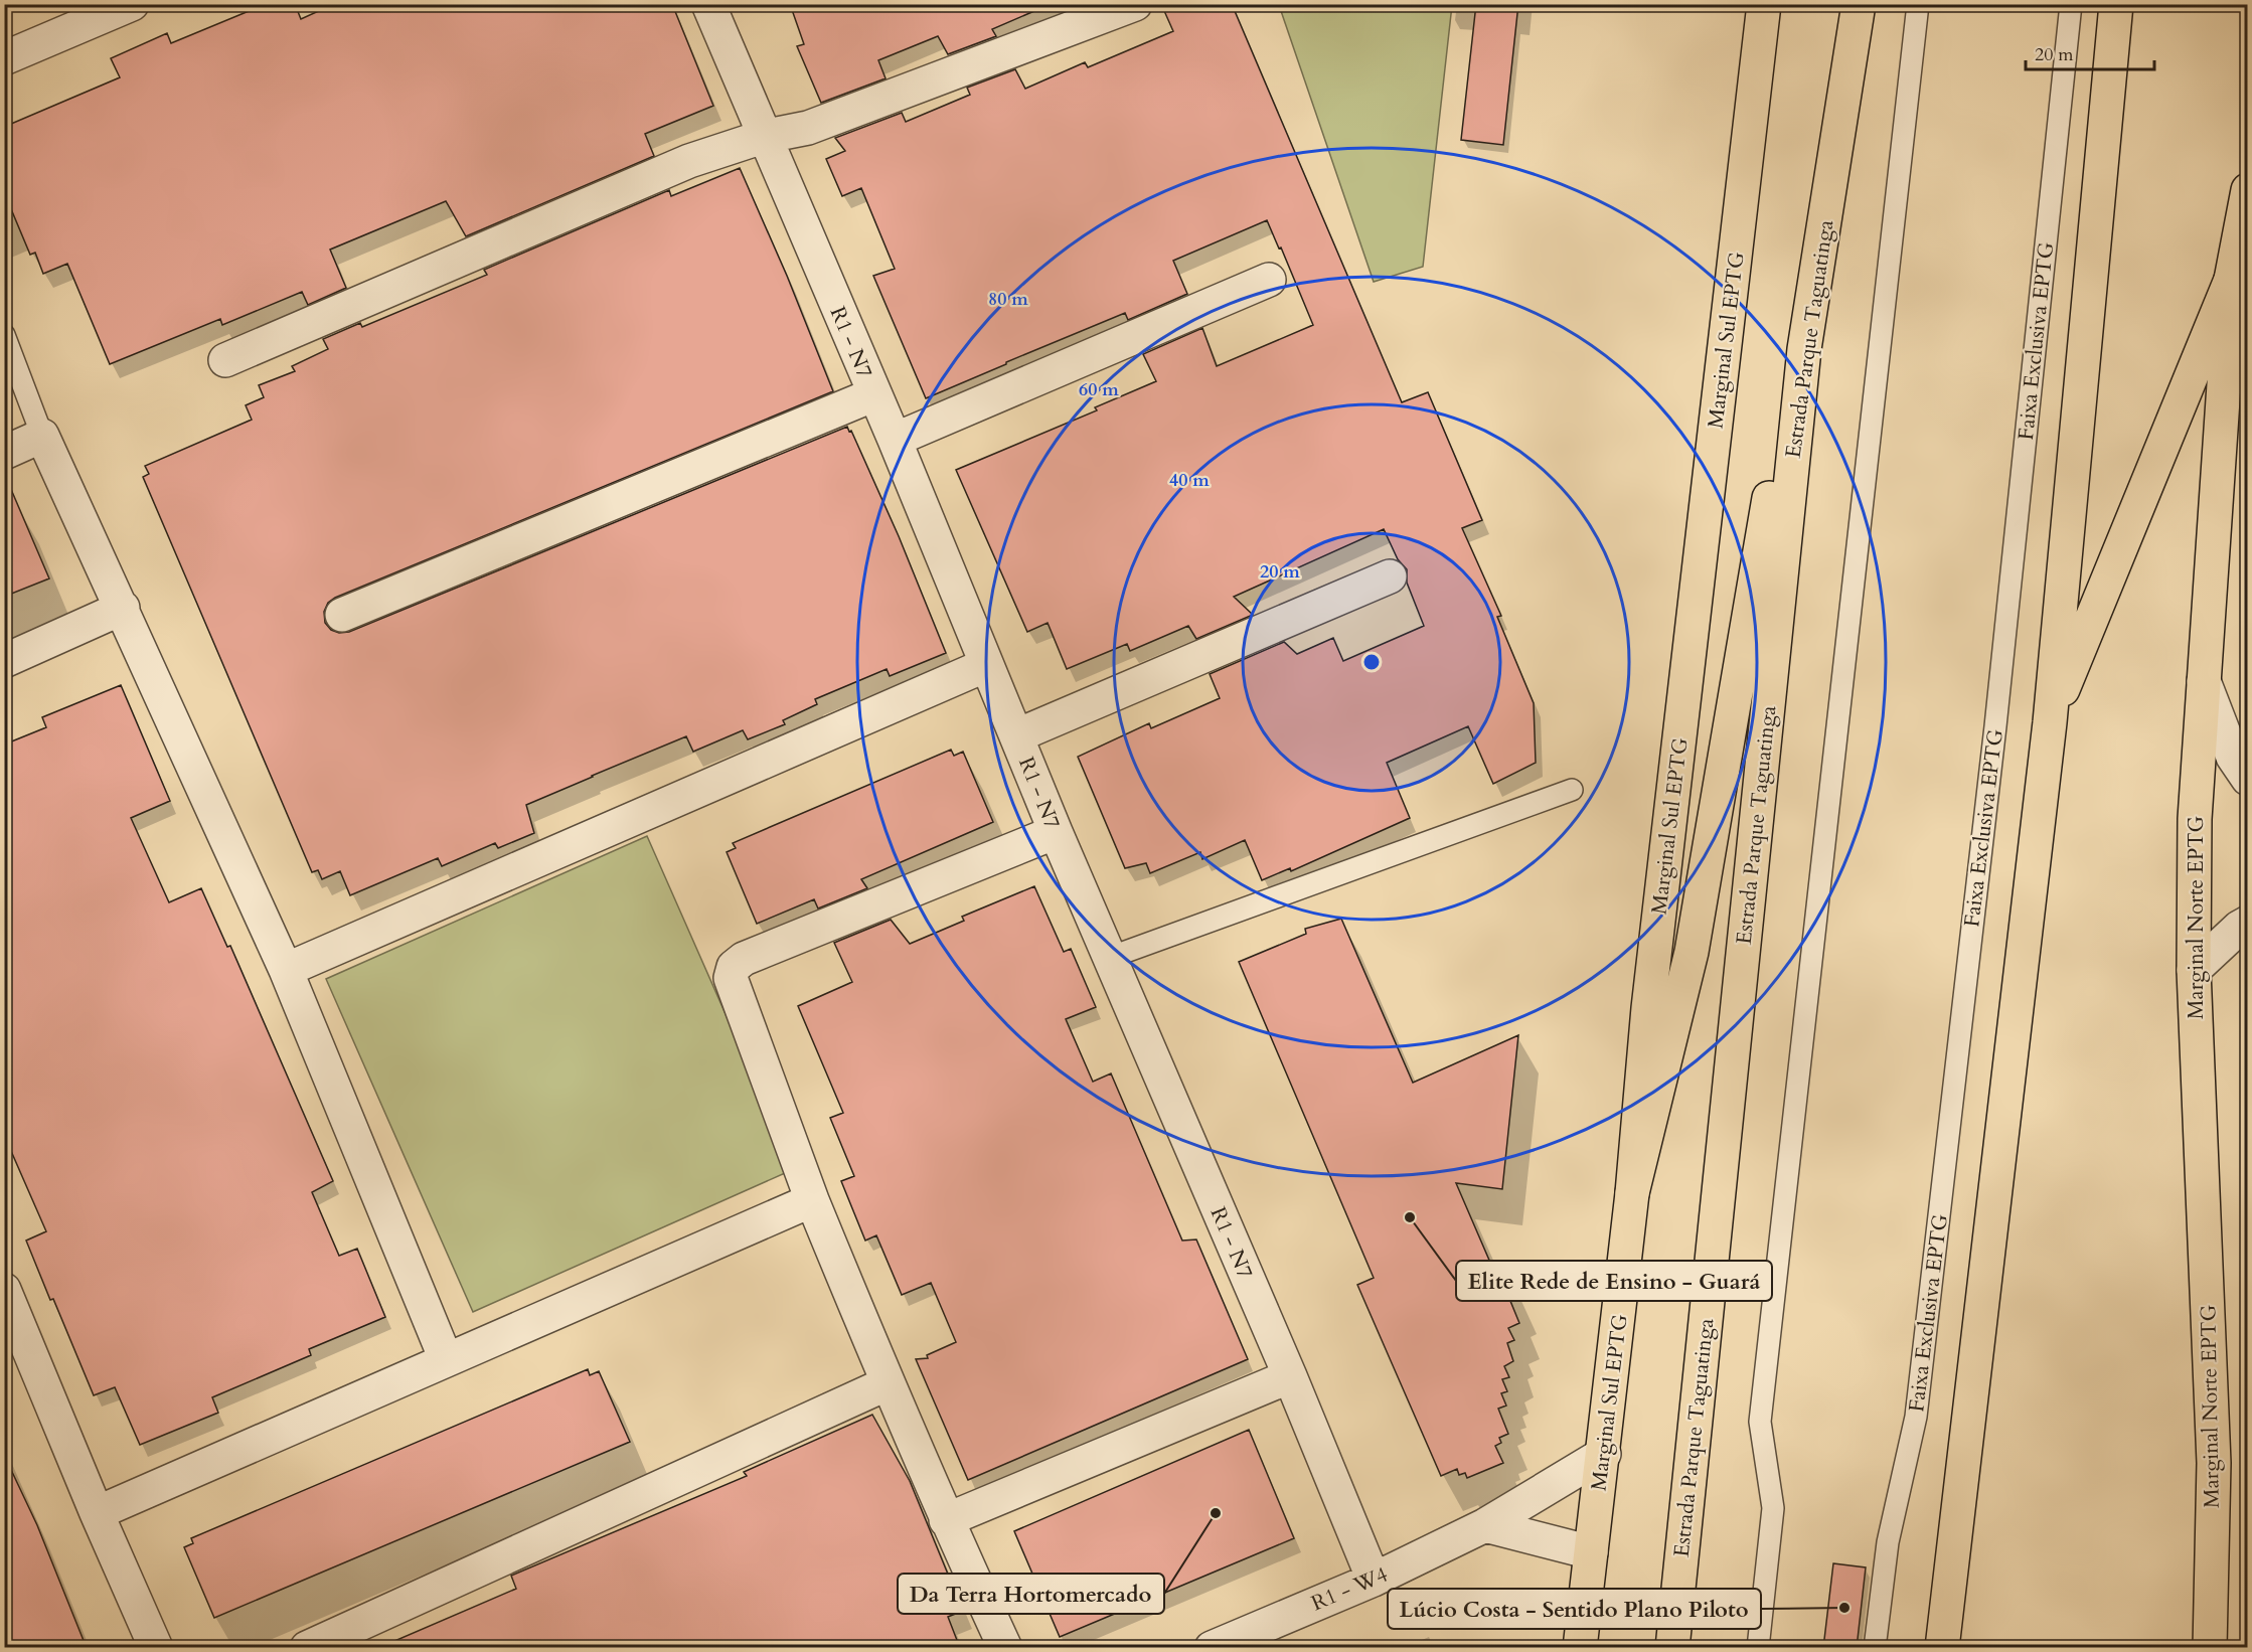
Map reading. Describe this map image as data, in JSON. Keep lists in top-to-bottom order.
{
  "streets": {
    "main road": ["Estrada Parque Taguatinga", "Marginal Sul EPTG", "Marginal Norte EPTG"],
    "street": ["R1 - N7", "R1 - W4"],
    "lane": ["Faixa Exclusiva EPTG"]
  },
  "crossings": [
    ["Marginal Sul EPTG", "R1 - W4"],
    ["R1 - N7", "R1 - W4"]
  ],
  "places": ["Elite Rede de Ensino - Guará", "Da Terra Hortomercado", "Lúcio Costa - Sentido Plano Piloto"],
  "scale_bar": "20 m",
  "rings": [
    "80 m",
    "60 m",
    "40 m",
    "20 m"
  ]
}
